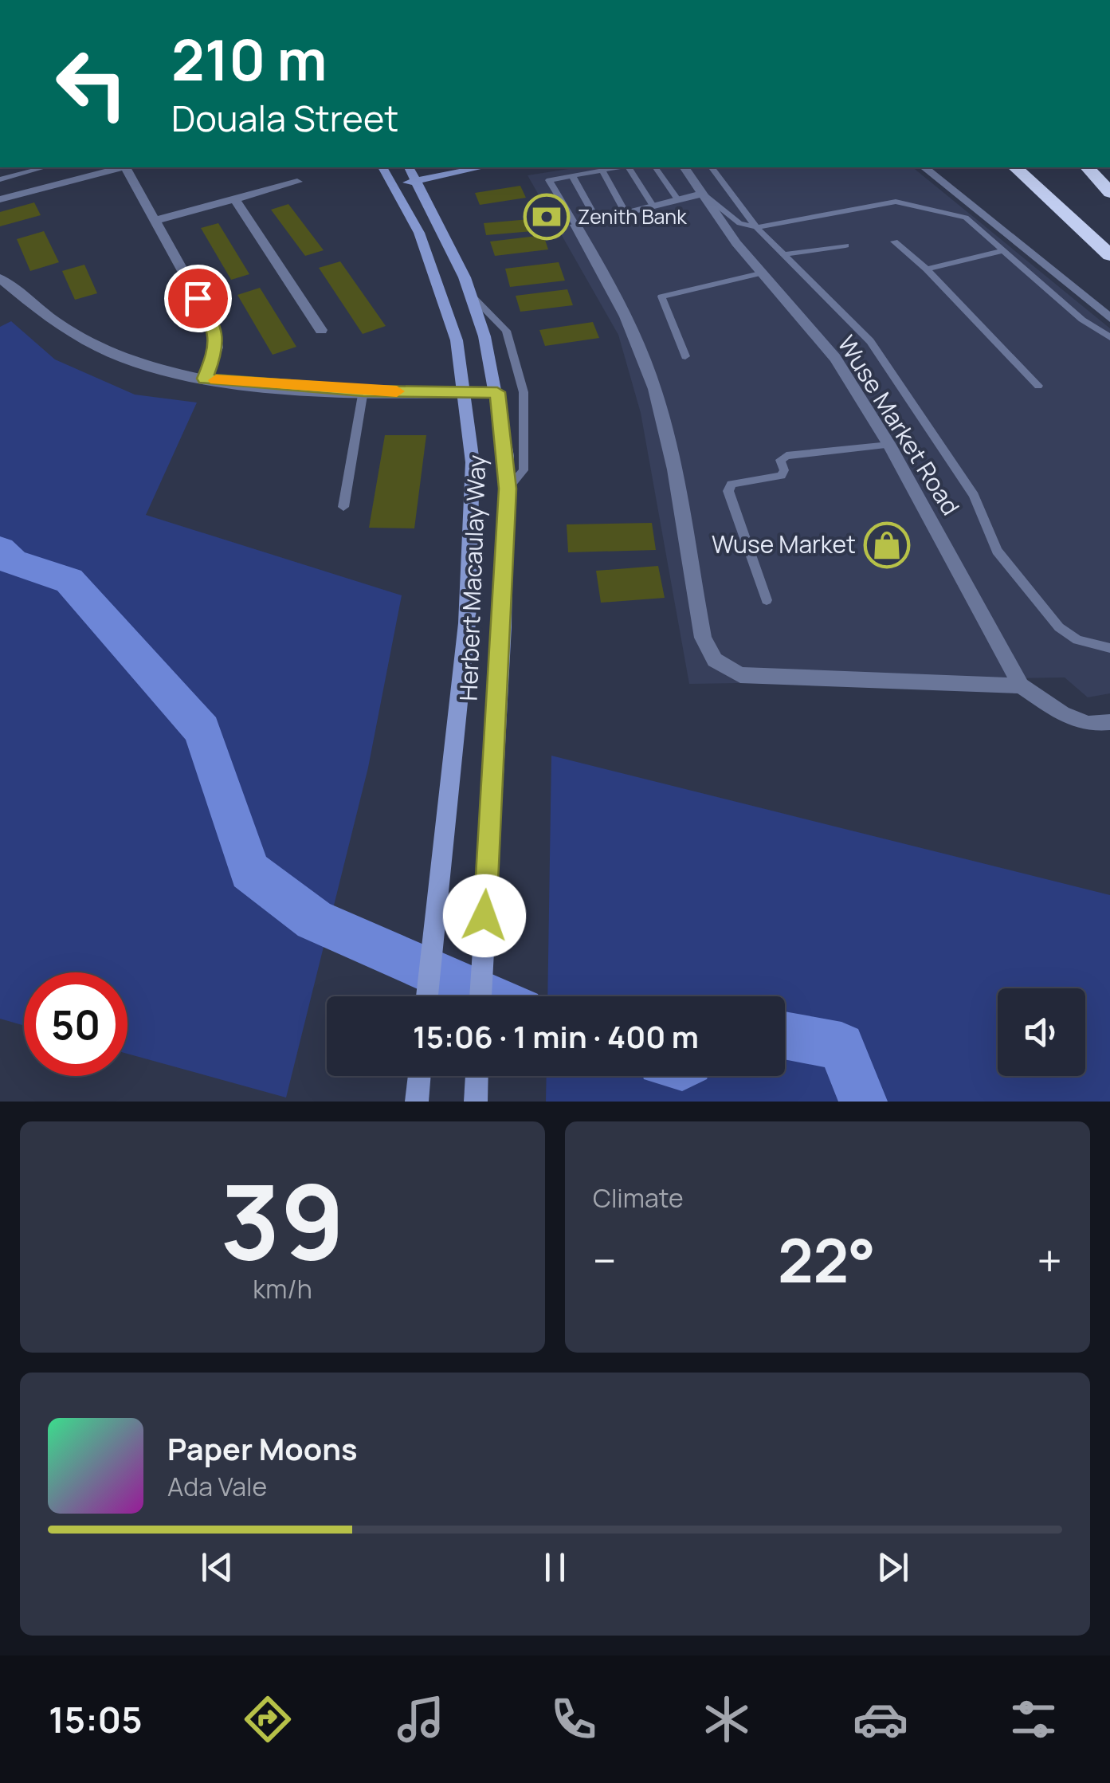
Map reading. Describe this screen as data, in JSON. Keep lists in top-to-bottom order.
{
  "streets": {
    "main road": ["Herbert Macaulay Way"],
    "street": ["Wuse Market Road"]
  },
  "places": {
    "bank": ["Zenith Bank"],
    "shop": ["Wuse Market"]
  },
  "page": {
    "turn": ["210 m", "Douala Street"],
    "limit": "50",
    "trip": "15:06 · 1 min · 400 m",
    "tile": [
      ["39", "km/h"],
      "Climate"
    ],
    "heat": ["−", "22°", "+"],
    "song": ["Paper Moons", "Ada Vale"],
    "tabs": "15:05"
  }
}
